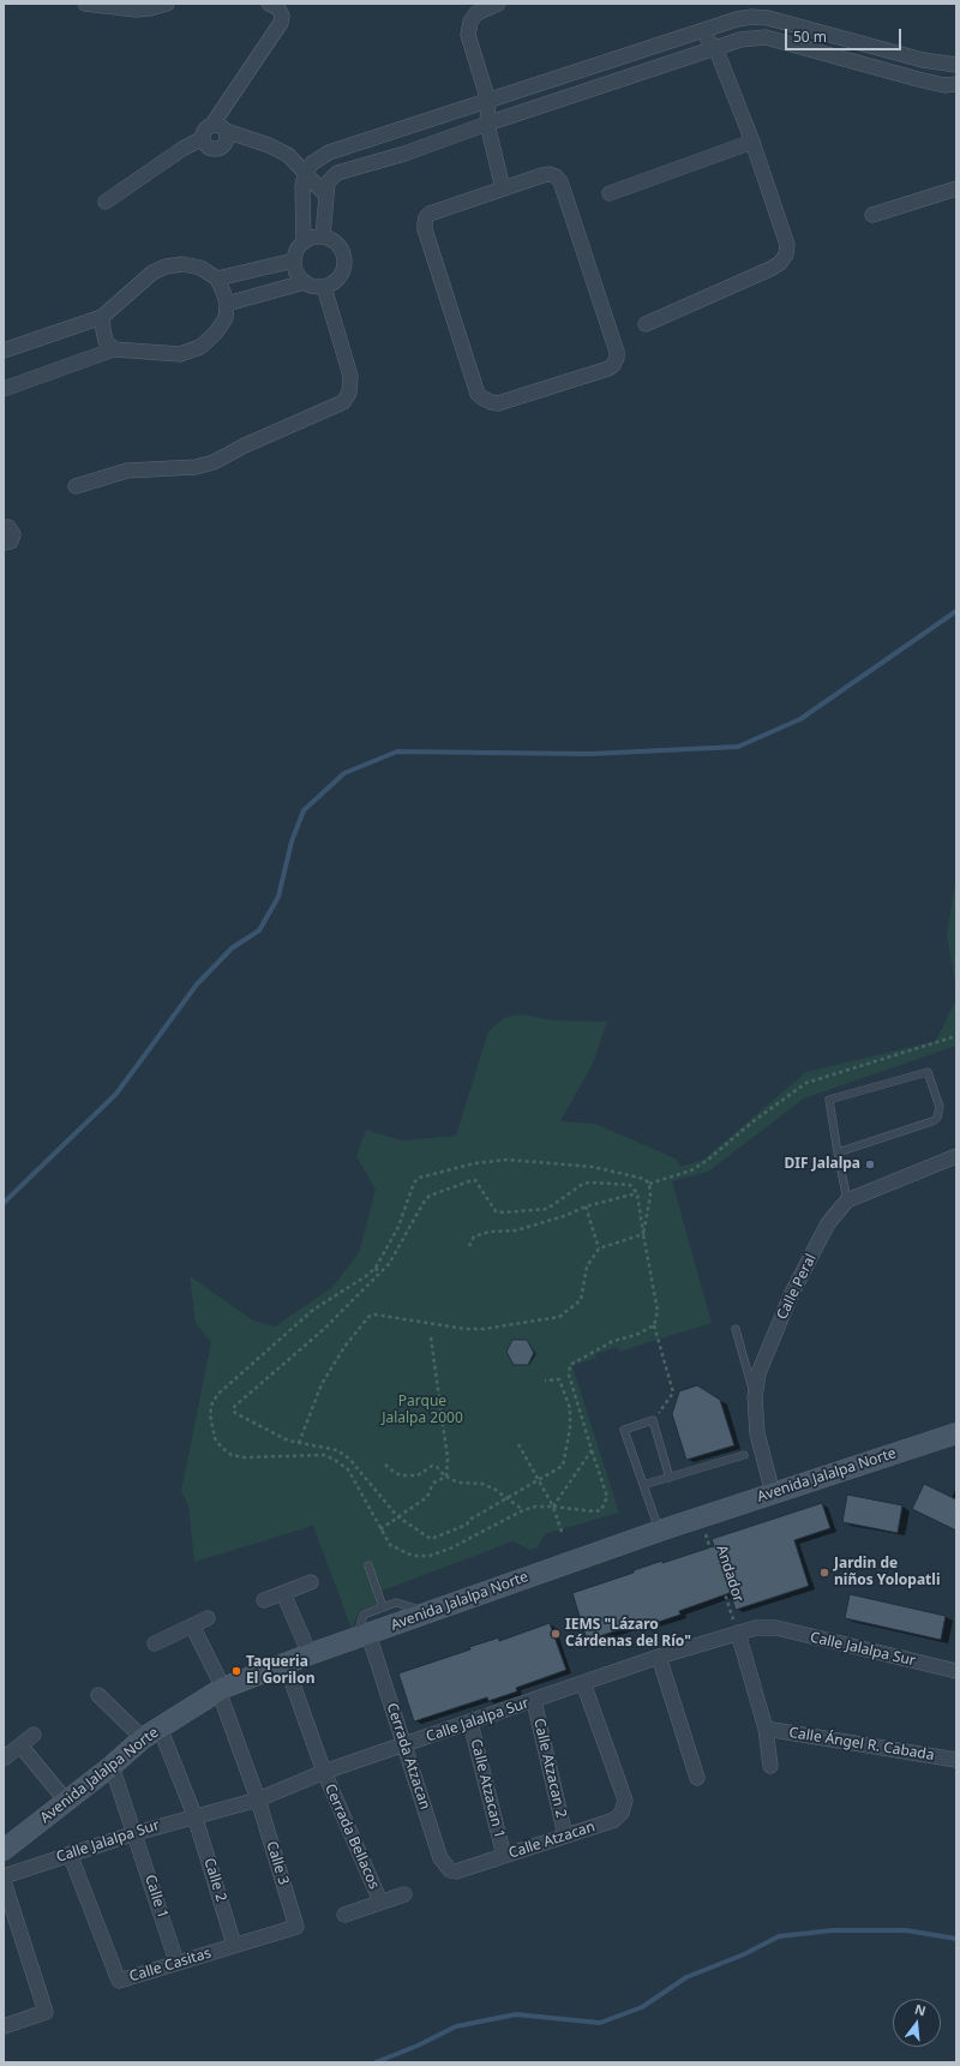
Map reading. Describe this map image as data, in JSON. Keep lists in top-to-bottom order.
{
  "streets": {
    "street": [
      "Calle Peral",
      "Avenida Jalalpa Norte",
      "Calle Jalalpa Sur",
      "Calle Ángel R. Cabada",
      "Cerrada Atzacan",
      "Calle Atzacan 2",
      "Calle Atzacan 1",
      "Cerrada Bellacos",
      "Calle Atzacan",
      "Calle 3",
      "Calle 2",
      "Calle 1",
      "Calle Casitas"
    ],
    "path": ["Andador"]
  },
  "crossings": [
    ["Calle Peral", "Avenida Jalalpa Norte"],
    ["Avenida Jalalpa Norte", "Cerrada Atzacan"],
    ["Avenida Jalalpa Norte", "Cerrada Bellacos"],
    ["Avenida Jalalpa Norte", "Calle 3"],
    ["Avenida Jalalpa Norte", "Calle 2"],
    ["Avenida Jalalpa Norte", "Calle 1"],
    ["Andador", "Calle Jalalpa Sur"],
    ["Calle Jalalpa Sur", "Cerrada Atzacan"],
    ["Calle Jalalpa Sur", "Calle Atzacan 2"],
    ["Calle Jalalpa Sur", "Calle Atzacan 1"],
    ["Calle Jalalpa Sur", "Cerrada Bellacos"],
    ["Calle Jalalpa Sur", "Calle Atzacan"],
    ["Calle Jalalpa Sur", "Calle 3"],
    ["Calle Jalalpa Sur", "Calle 2"],
    ["Calle Jalalpa Sur", "Calle 1"],
    ["Calle Jalalpa Sur", "Calle Casitas"],
    ["Cerrada Atzacan", "Calle Atzacan"],
    ["Calle Atzacan 2", "Calle Atzacan"],
    ["Calle Atzacan 1", "Calle Atzacan"],
    ["Calle 3", "Calle Casitas"],
    ["Calle 2", "Calle Casitas"],
    ["Calle 1", "Calle Casitas"]
  ],
  "parks": ["Parque Jalalpa 2000"],
  "places": [
    "DIF Jalalpa",
    "Jardin de niños Yolopatli",
    "IEMS \"Lázaro Cárdenas del Río\"",
    "Taqueria El Gorilon"
  ],
  "scale_bar": "50 m",
  "north": "top"
}
